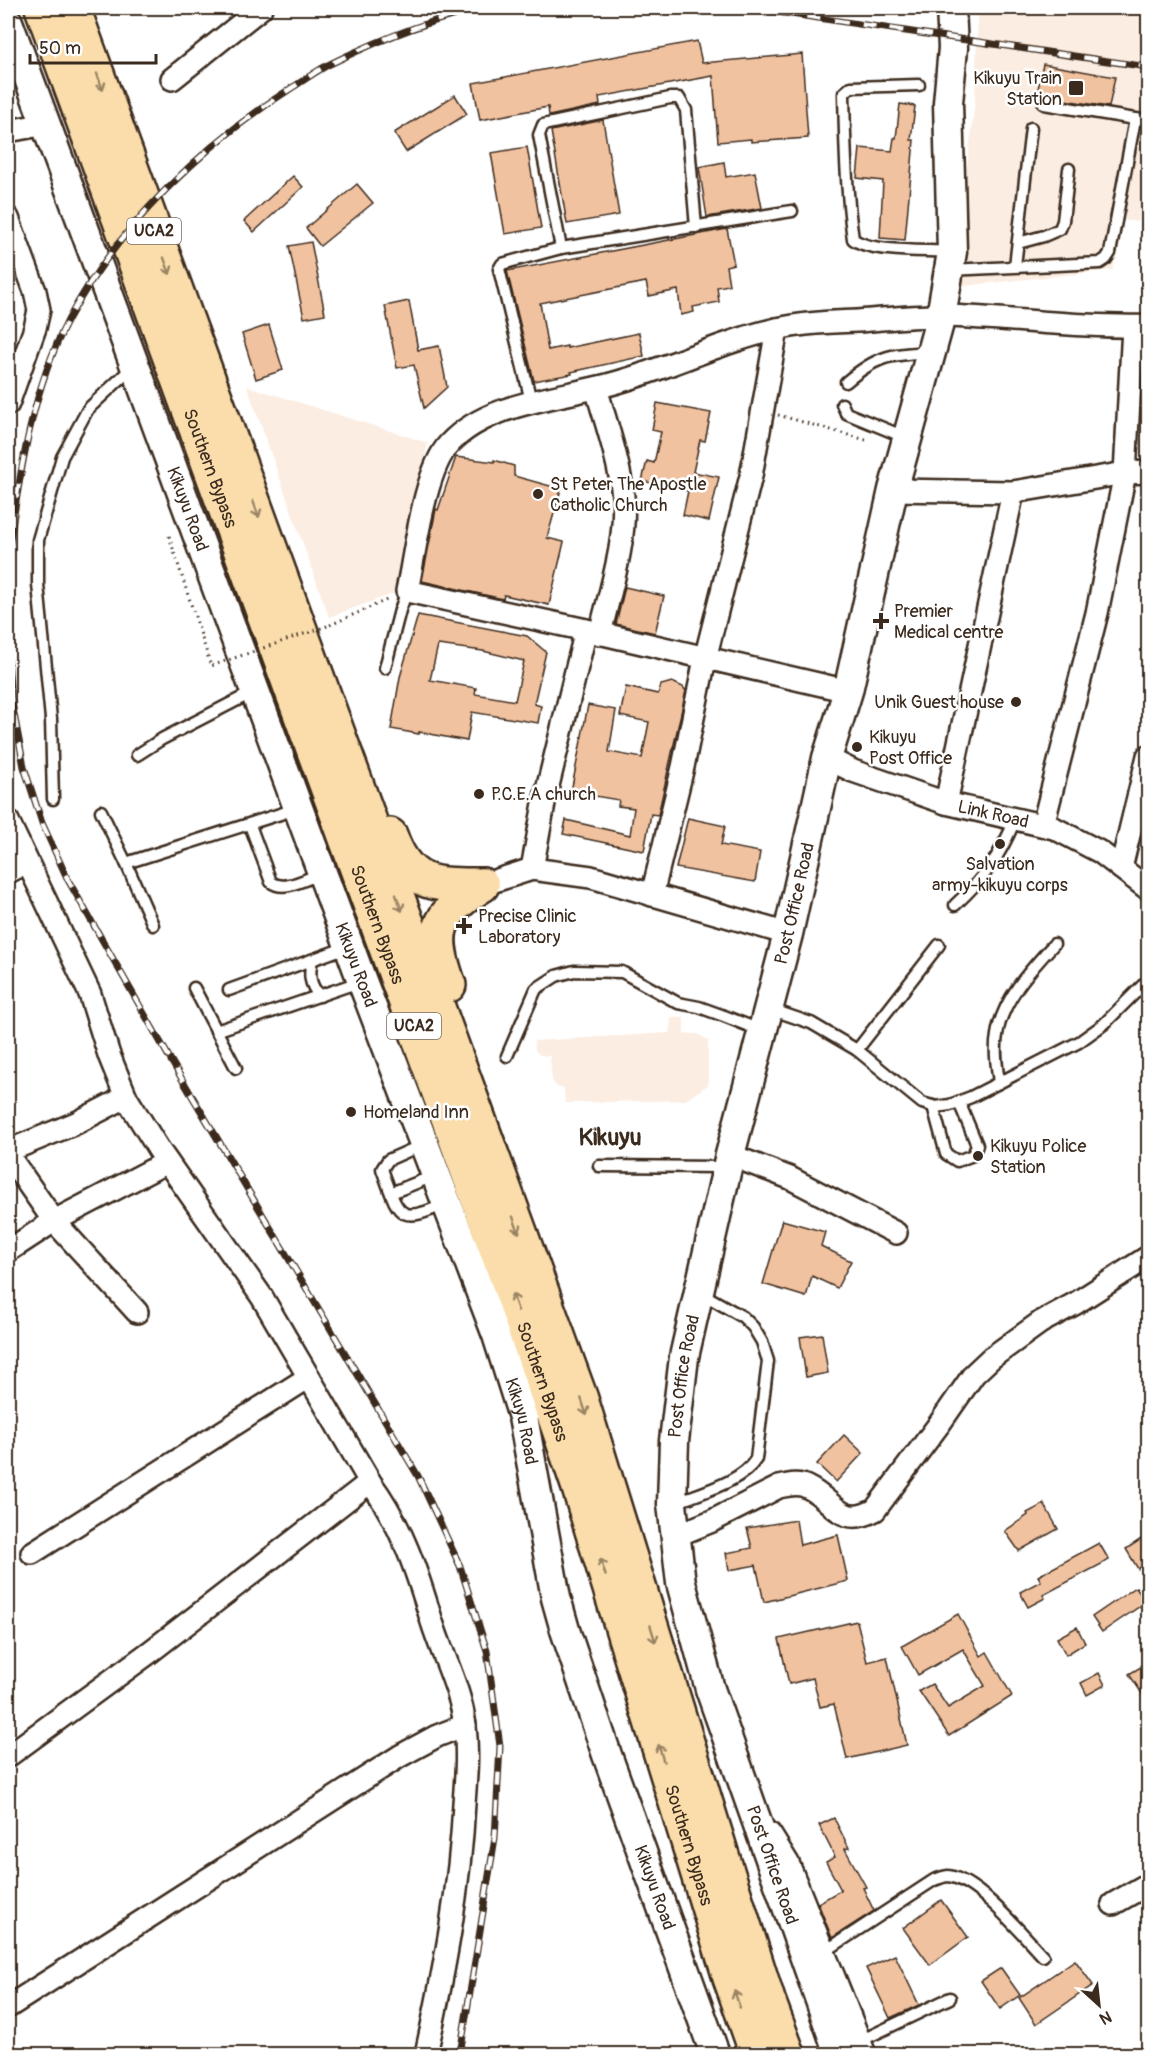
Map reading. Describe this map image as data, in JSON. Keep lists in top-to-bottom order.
{
  "streets": {
    "highway": ["UCA2", "Southern Bypass"],
    "main road": ["Kikuyu Road", "Post Office Road"],
    "street": ["Link Road"]
  },
  "crossings": [
    ["Link Road", "Post Office Road"]
  ],
  "districts": ["Kikuyu"],
  "places": {
    "transit": ["Kikuyu Train Station"],
    "other": [
      "St Peter The Apostle Catholic Church",
      "Unik Guest house",
      "Kikuyu Post Office",
      "P.C.E.A church",
      "Salvation army-kikuyu corps",
      "Homeland Inn",
      "Kikuyu Police Station"
    ],
    "health": ["Premier Medical centre", "Precise Clinic Laboratory"]
  },
  "scale_bar": "50 m",
  "north": "bottom right"
}
